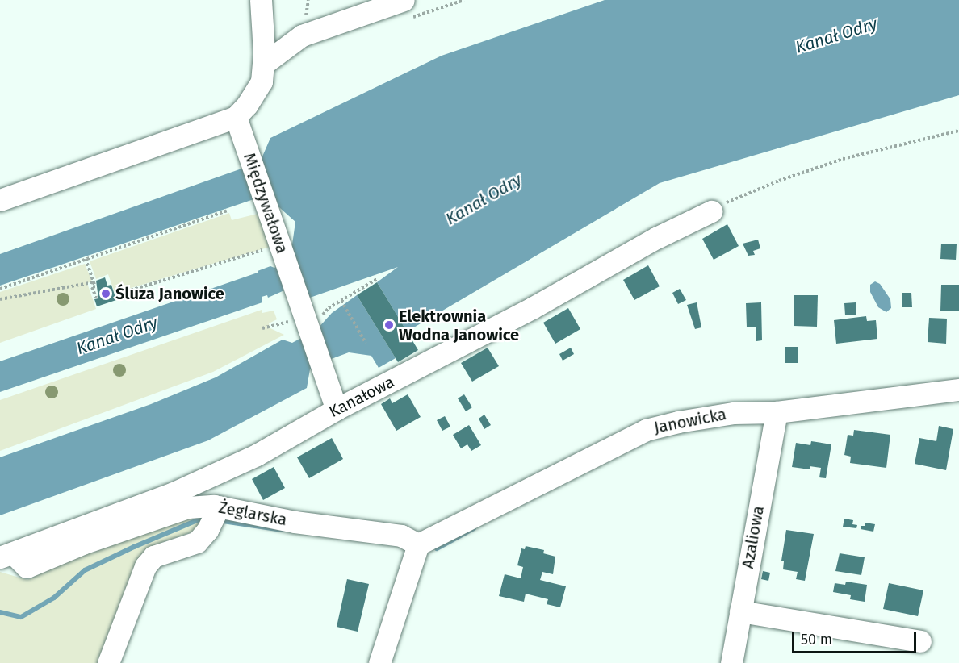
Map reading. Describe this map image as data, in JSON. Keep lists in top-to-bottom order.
{
  "streets": {
    "street": [
      "Międzywałowa",
      "Kanałowa",
      "Janowicka",
      "Żeglarska",
      "Azaliowa"
    ]
  },
  "crossings": [
    ["Międzywałowa", "Kanałowa"],
    ["Kanałowa", "Żeglarska"],
    ["Janowicka", "Żeglarska"],
    ["Janowicka", "Azaliowa"]
  ],
  "water": ["Kanał Odry"],
  "places": ["Śluza Janowice", "Elektrownia Wodna Janowice"],
  "scale_bar": "50 m"
}
